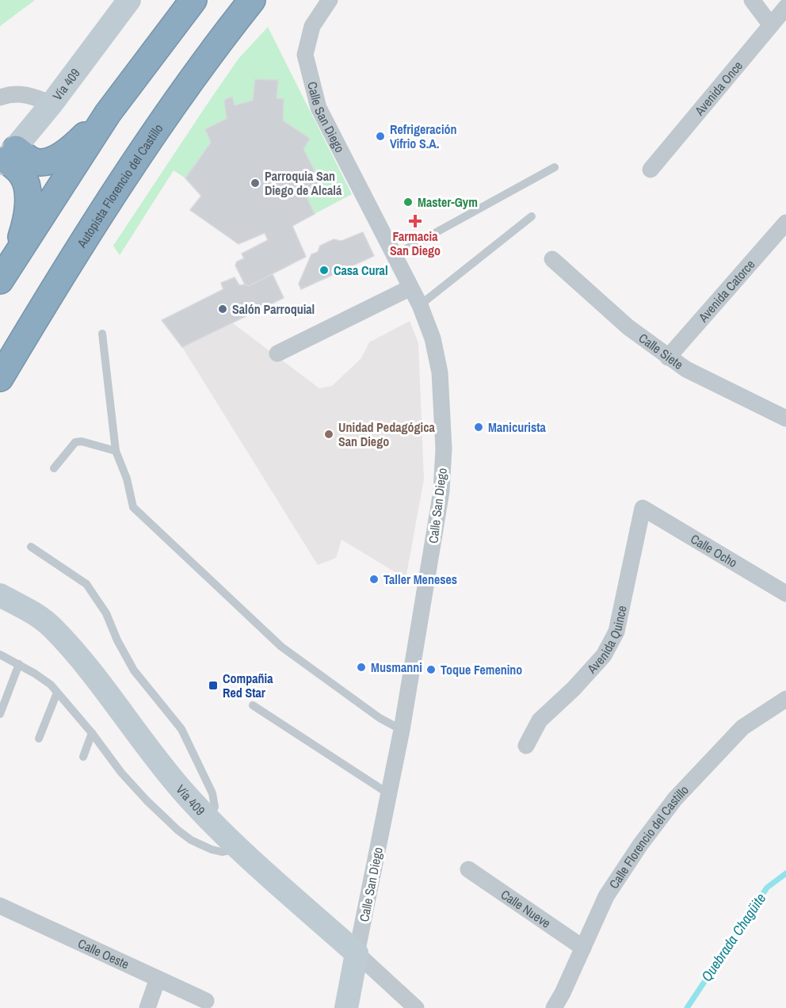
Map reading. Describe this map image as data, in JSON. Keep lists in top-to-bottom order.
{
  "streets": {
    "highway": ["Autopista Florencio del Castillo"],
    "street": [
      "Vía 409",
      "Avenida Once",
      "Calle San Diego",
      "Avenida Catorce",
      "Calle Siete",
      "Calle Ocho",
      "Avenida Quince",
      "Calle Florencio del Castillo",
      "Calle Nueve",
      "Calle Oeste"
    ]
  },
  "crossings": [
    ["Vía 409", "Calle San Diego"],
    ["Avenida Catorce", "Calle Siete"],
    ["Calle Ocho", "Avenida Quince"],
    ["Calle Florencio del Castillo", "Calle Nueve"]
  ],
  "water": ["Quebrada Chagüite"],
  "places": {
    "other": [
      "Refrigeración Vifrio S.A.",
      "Parroquia San Diego de Alcalá",
      "Master-Gym",
      "Casa Cural",
      "Salón Parroquial",
      "Manicurista",
      "Unidad Pedagógica San Diego",
      "Taller Meneses",
      "Musmanni",
      "Toque Femenino"
    ],
    "health": ["Farmacia San Diego"],
    "transit": ["Compañia Red Star"]
  }
}
